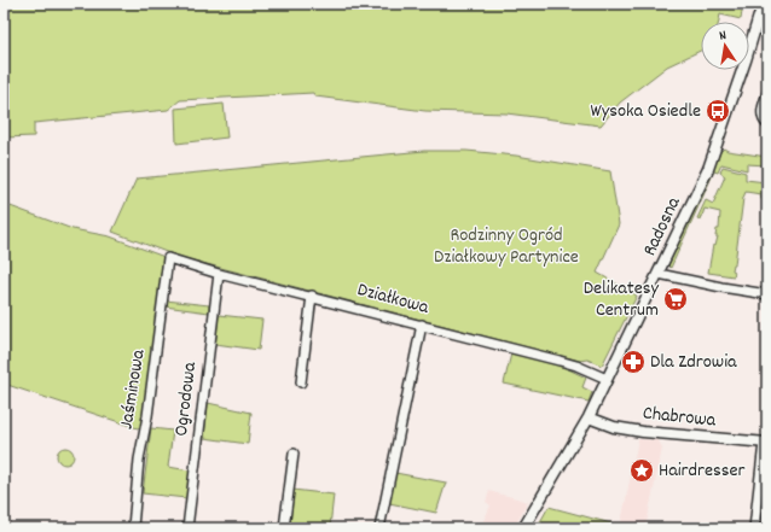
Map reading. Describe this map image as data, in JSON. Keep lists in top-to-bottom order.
{
  "streets": {
    "street": [
      "Radosna",
      "Działkowa",
      "Jaśminowa",
      "Ogrodowa",
      "Chabrowa"
    ]
  },
  "crossings": [
    ["Radosna", "Działkowa"],
    ["Radosna", "Chabrowa"],
    ["Działkowa", "Jaśminowa"],
    ["Działkowa", "Ogrodowa"]
  ],
  "parks": ["Rodzinny Ogród Działkowy Partynice"],
  "places": {
    "bus stop": ["Wysoka Osiedle"],
    "supermarket": ["Delikatesy Centrum"],
    "pharmacy": ["Dla Zdrowia"],
    "place": ["Hairdresser"]
  },
  "north": "top"
}
